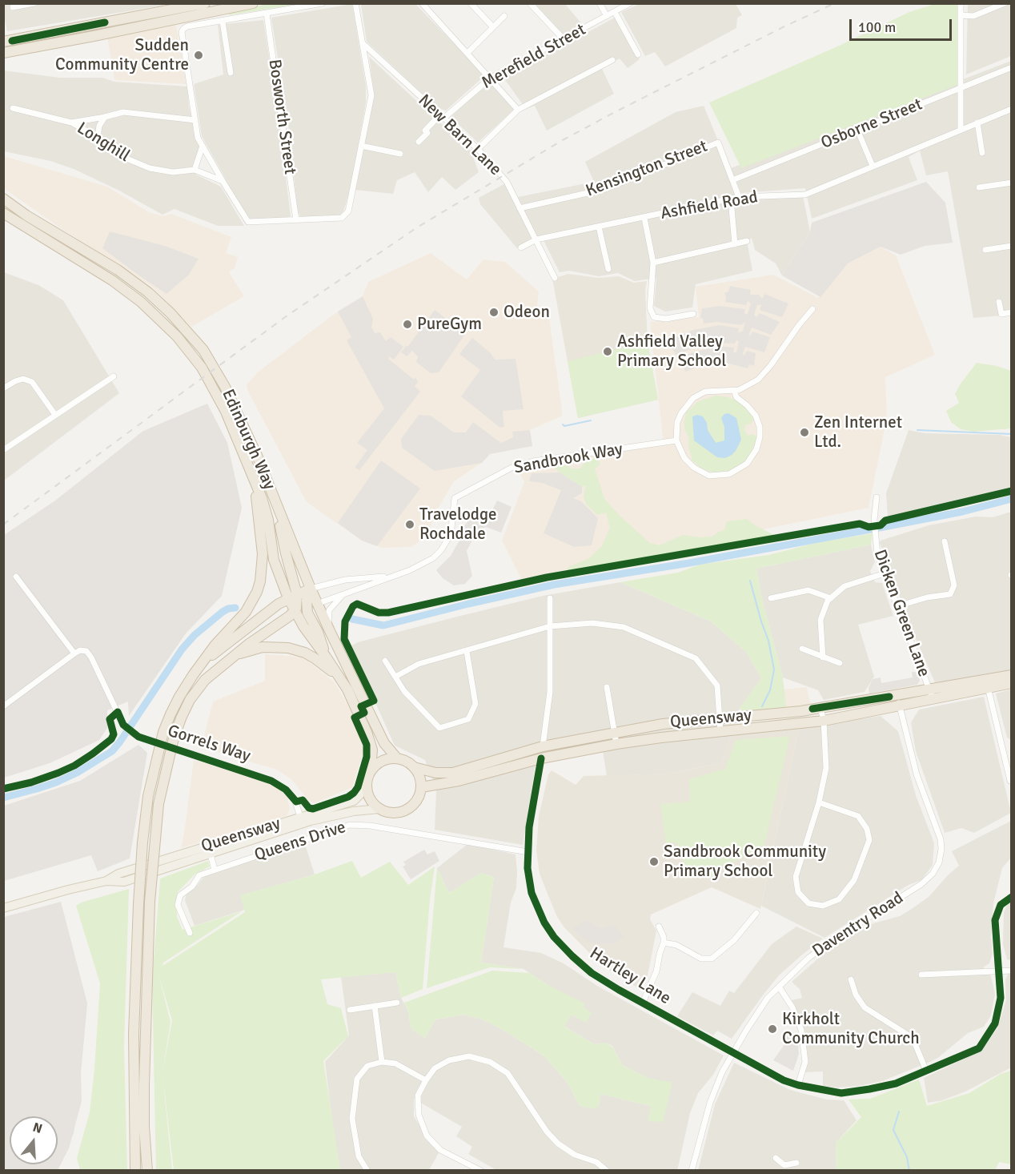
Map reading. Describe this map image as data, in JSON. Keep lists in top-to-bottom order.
{
  "streets": {
    "highway": ["Edinburgh Way", "Queensway"],
    "street": [
      "Merefield Street",
      "Bosworth Street",
      "Osborne Street",
      "New Barn Lane",
      "Longhill",
      "Kensington Street",
      "Ashfield Road",
      "Sandbrook Way",
      "Dicken Green Lane",
      "Gorrels Way",
      "Queens Drive",
      "Daventry Road",
      "Hartley Lane"
    ]
  },
  "crossings": [
    ["Merefield Street", "New Barn Lane"],
    ["Osborne Street", "Kensington Street"],
    ["New Barn Lane", "Kensington Street"],
    ["New Barn Lane", "Ashfield Road"],
    ["Edinburgh Way", "Sandbrook Way"],
    ["Edinburgh Way", "Queensway"],
    ["Dicken Green Lane", "Queensway"],
    ["Queensway", "Gorrels Way"],
    ["Queensway", "Daventry Road"],
    ["Queensway", "Hartley Lane"],
    ["Queens Drive", "Hartley Lane"],
    ["Daventry Road", "Hartley Lane"]
  ],
  "places": [
    "Sudden Community Centre",
    "Odeon",
    "PureGym",
    "Ashfield Valley Primary School",
    "Zen Internet Ltd.",
    "Travelodge Rochdale",
    "Sandbrook Community Primary School",
    "Kirkholt Community Church"
  ],
  "scale_bar": "100 m",
  "north": "top"
}
